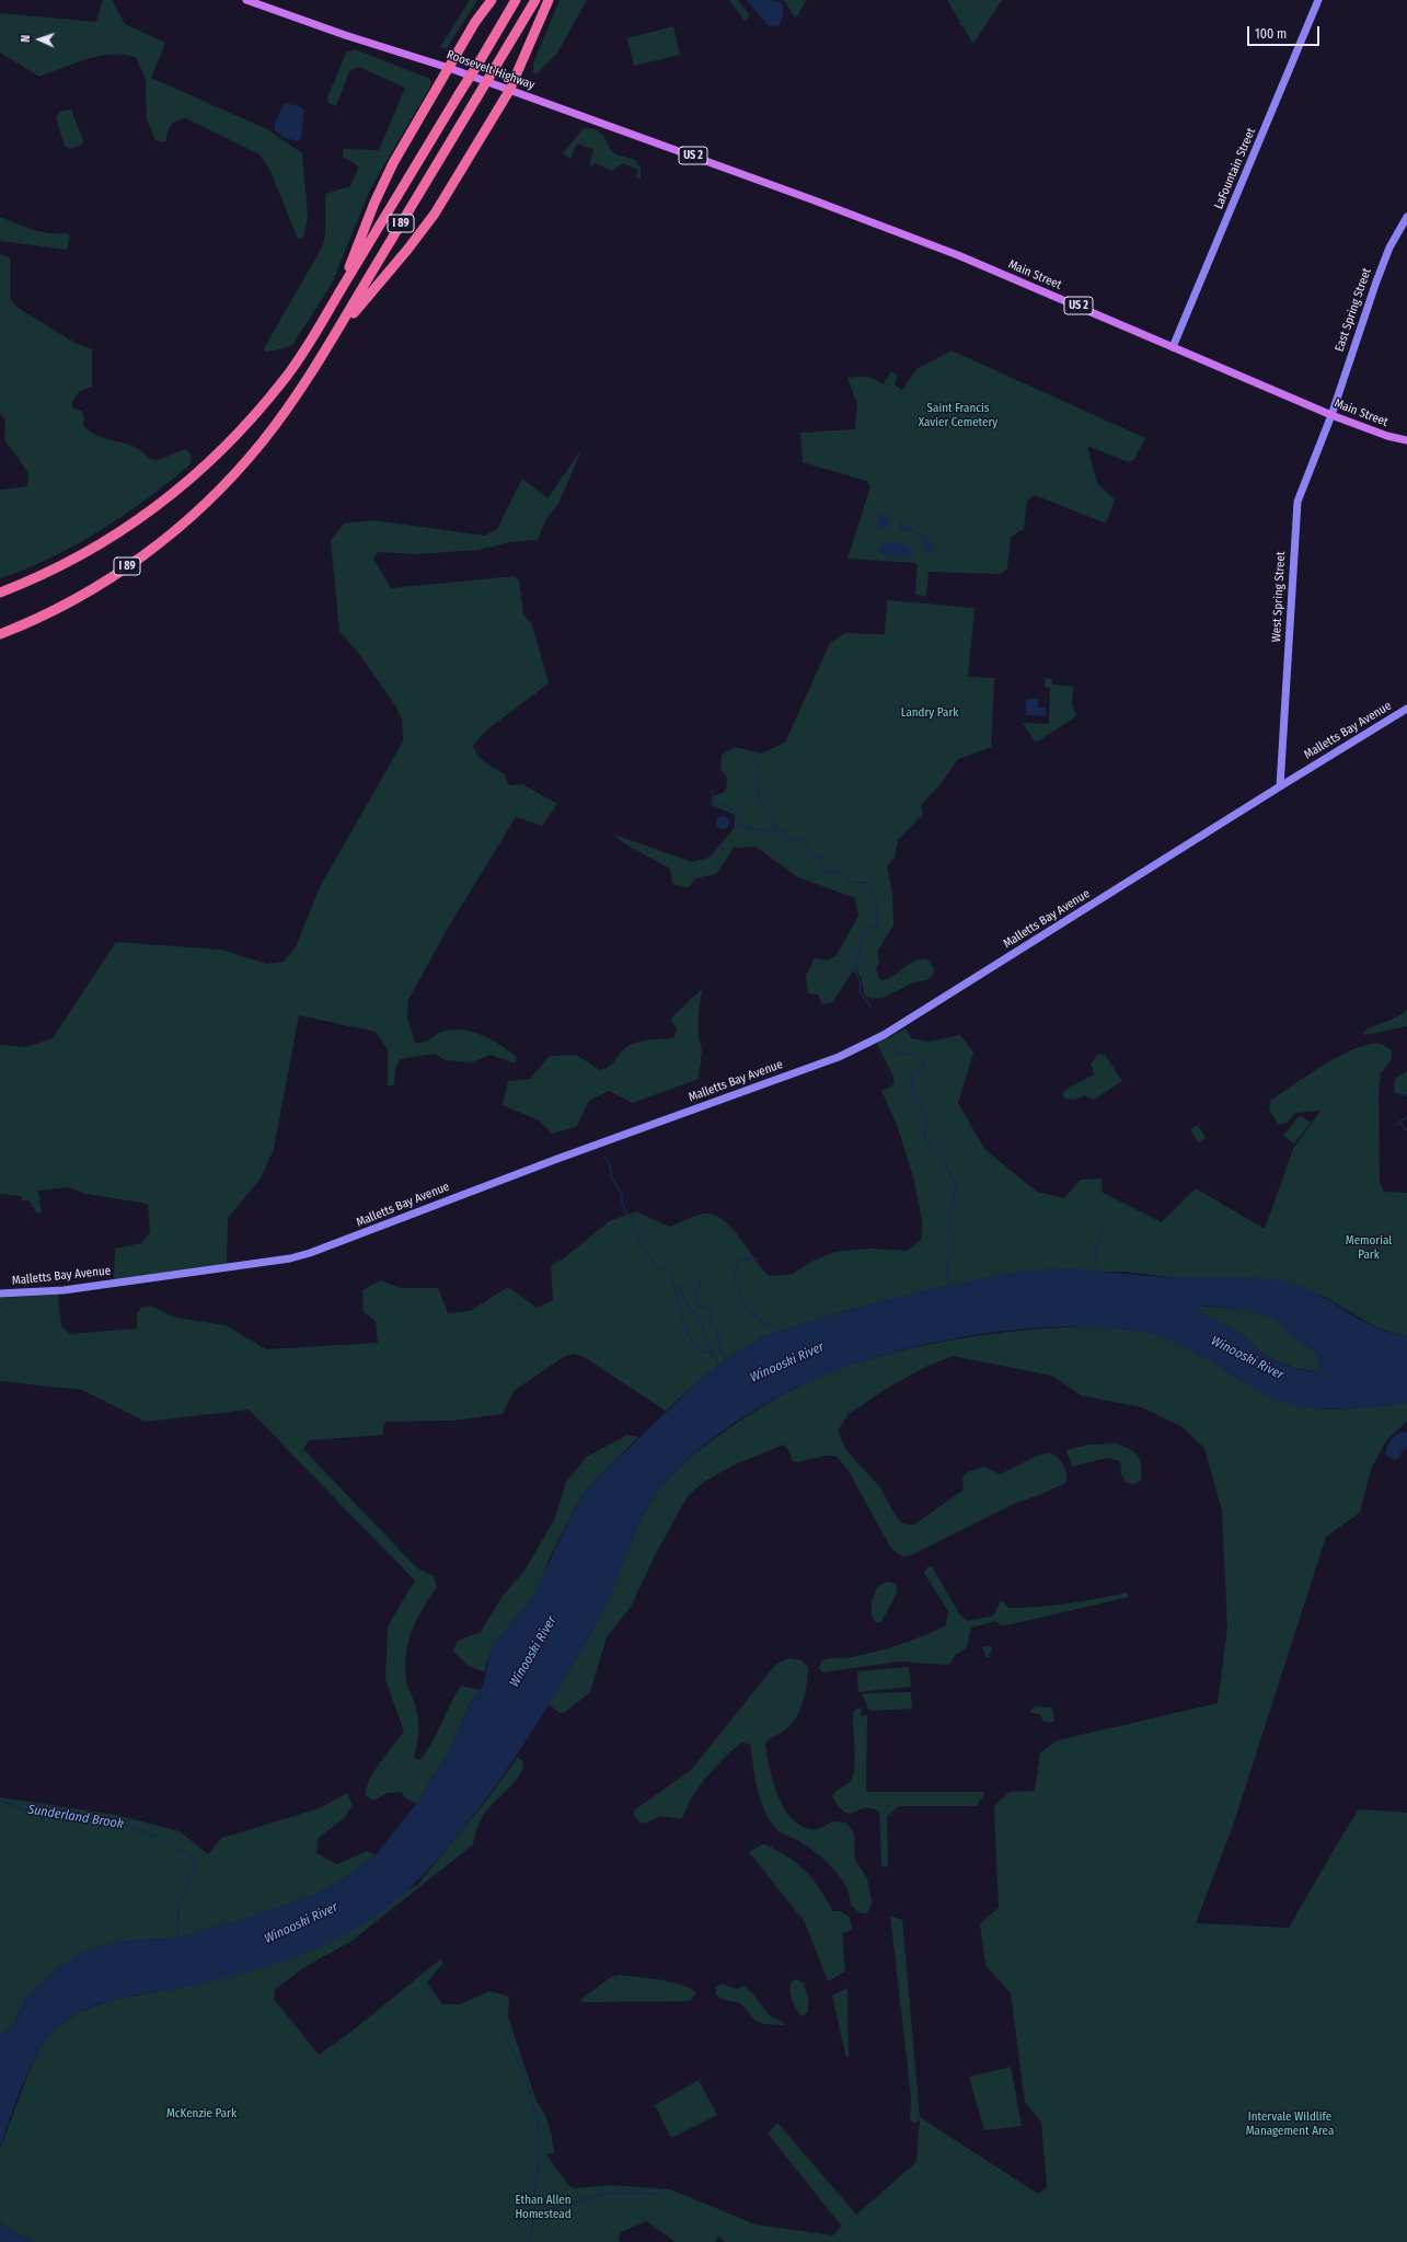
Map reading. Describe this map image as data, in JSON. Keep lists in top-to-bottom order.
{
  "streets": {
    "highway": ["I 89"],
    "main road": ["Roosevelt Highway", "US 2", "Main Street"],
    "street": [
      "LaFountain Street",
      "East Spring Street",
      "West Spring Street",
      "Malletts Bay Avenue"
    ]
  },
  "crossings": [
    ["Roosevelt Highway", "Main Street"],
    ["LaFountain Street", "Main Street"],
    ["Main Street", "East Spring Street"],
    ["Main Street", "West Spring Street"],
    ["East Spring Street", "West Spring Street"],
    ["West Spring Street", "Malletts Bay Avenue"]
  ],
  "water": ["Winooski River", "Sunderland Brook"],
  "parks": [
    "Saint Francis Xavier Cemetery",
    "Landry Park",
    "Memorial Park",
    "McKenzie Park",
    "Intervale Wildlife Management Area",
    "Ethan Allen Homestead"
  ],
  "scale_bar": "100 m",
  "north": "left"
}
